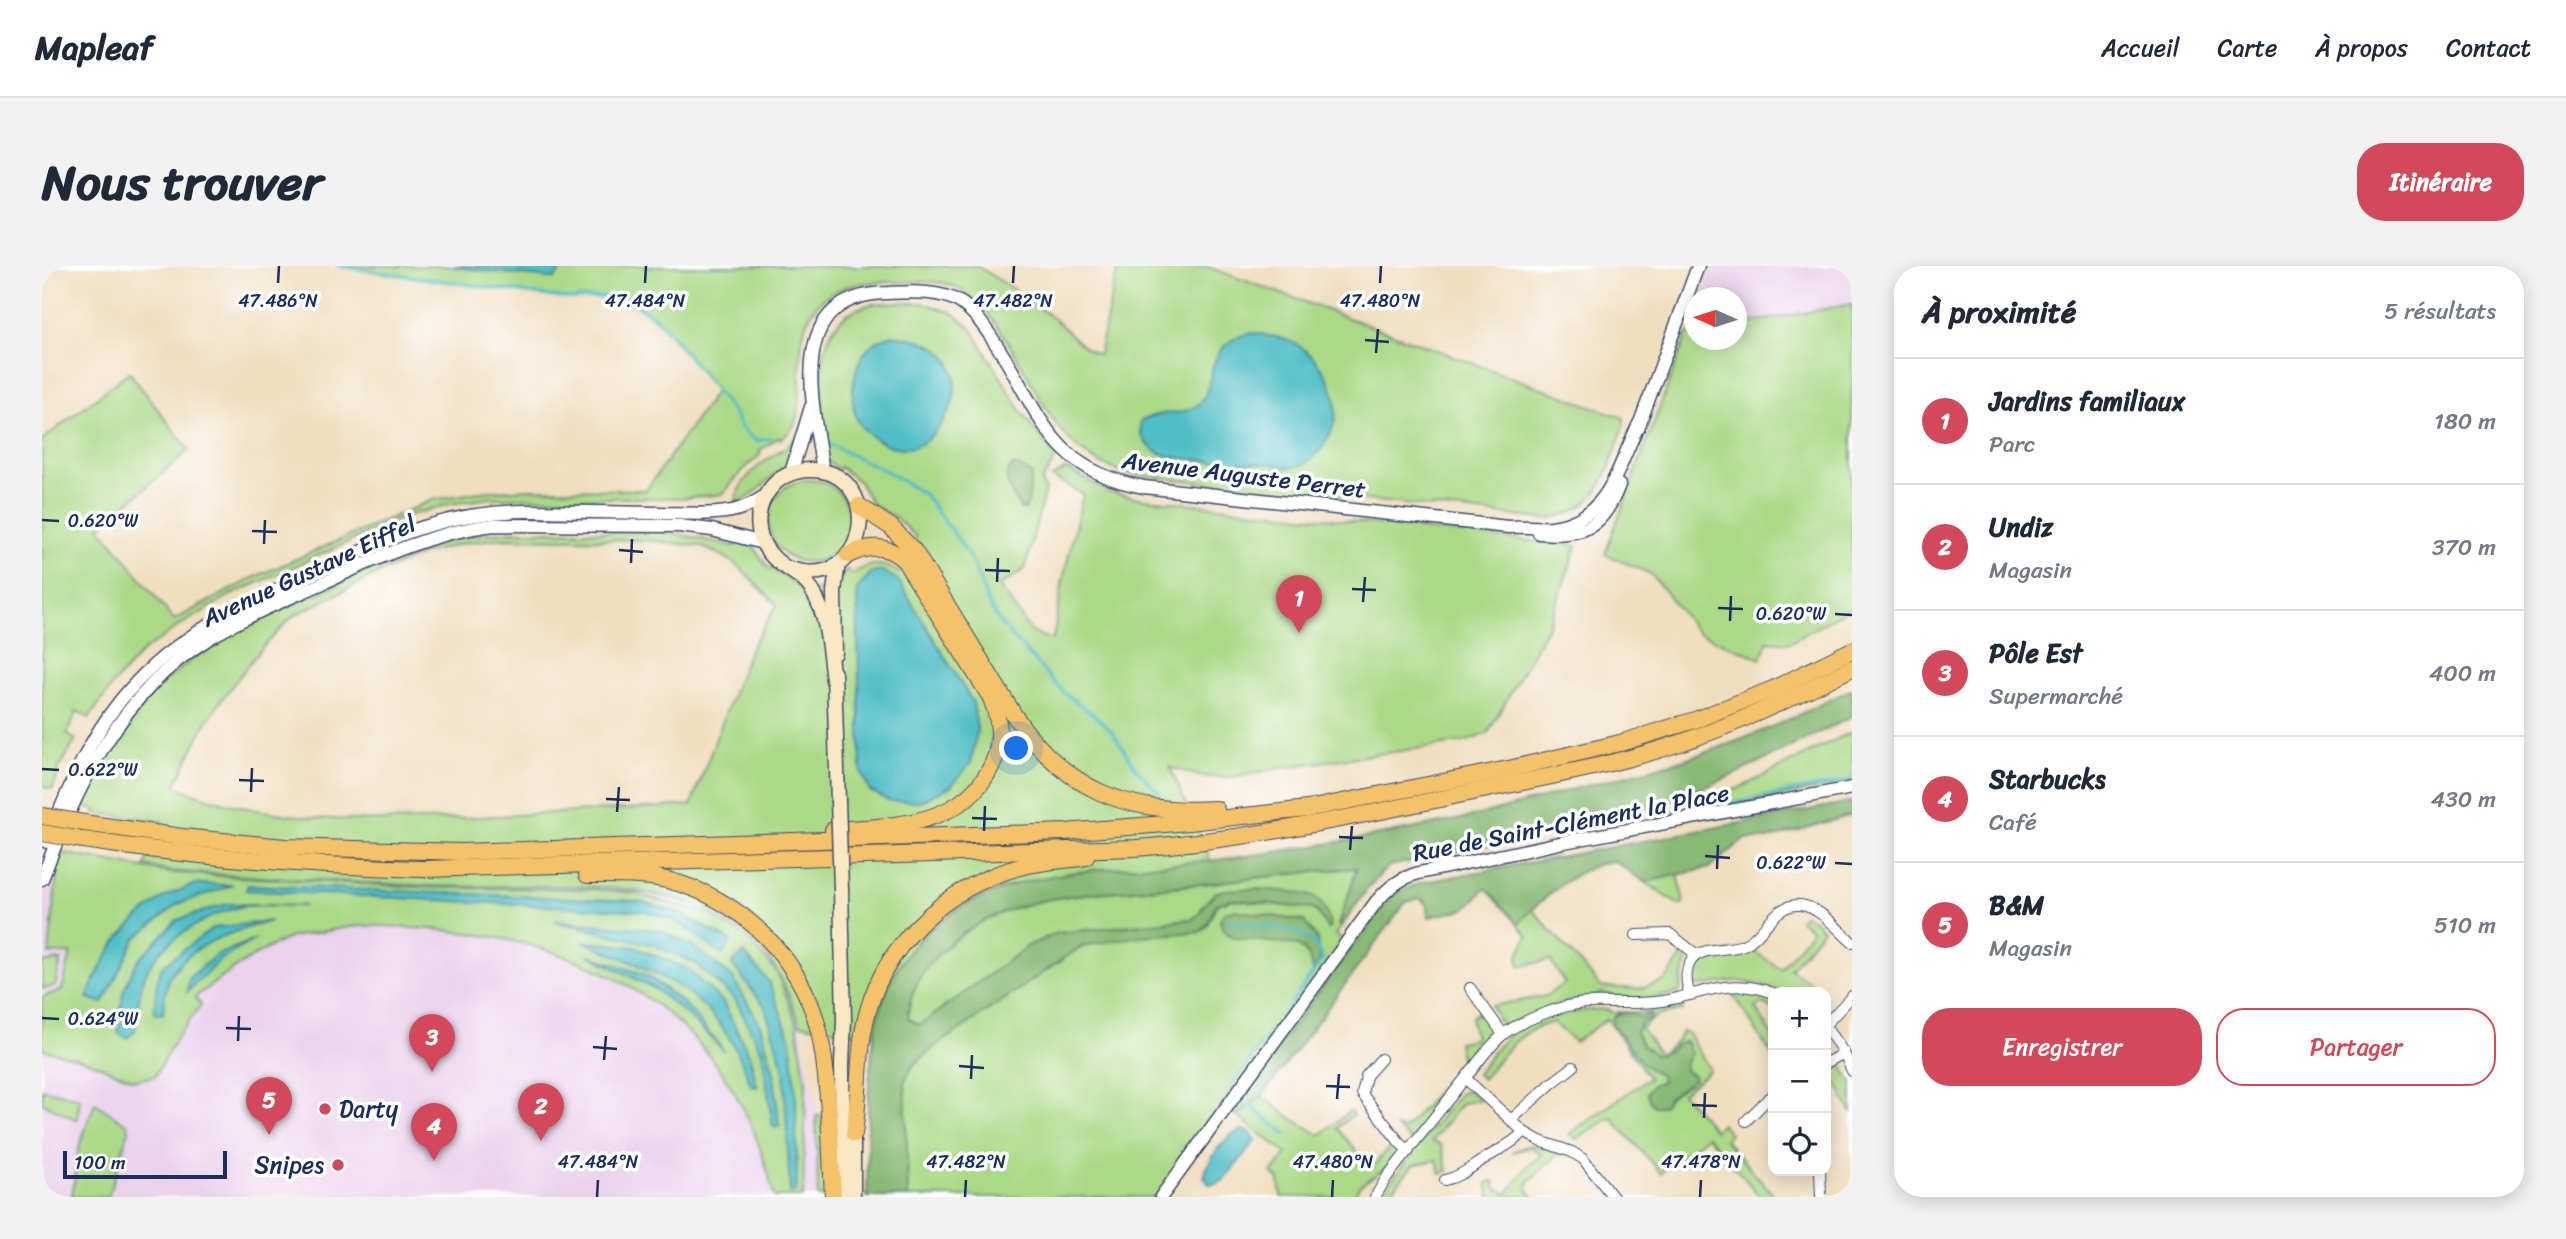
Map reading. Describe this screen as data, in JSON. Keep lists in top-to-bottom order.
{
  "streets": {
    "street": ["Avenue Auguste Perret", "Avenue Gustave Eiffel", "Rue de Saint-Clément la Place"]
  },
  "crossings": [
    ["Avenue Auguste Perret", "Avenue Gustave Eiffel"]
  ],
  "places": ["Darty", "Snipes"],
  "scale_bar": "100 m",
  "north": "left",
  "page": {
    "header": "Mapleaf",
    "nav": [
      "Accueil",
      "Carte",
      "À propos",
      "Contact"
    ],
    "title": "Nous trouver",
    "buttons": [
      "Itinéraire",
      ["Enregistrer", "Partager"]
    ],
    "heading": ["À proximité", "5 résultats"],
    "list": [
      {
        "mark": "1",
        "name": "Jardins familiaux",
        "note": "Parc",
        "value": "180 m"
      },
      {
        "mark": "2",
        "name": "Undiz",
        "note": "Magasin",
        "value": "370 m"
      },
      {
        "mark": "3",
        "name": "Pôle Est",
        "note": "Supermarché",
        "value": "400 m"
      },
      {
        "mark": "4",
        "name": "Starbucks",
        "note": "Café",
        "value": "430 m"
      },
      {
        "mark": "5",
        "name": "B&M",
        "note": "Magasin",
        "value": "510 m"
      }
    ],
    "pins": [
      "1",
      "3",
      "5",
      "2",
      "4"
    ],
    "map_buttons": ["+", "−"],
    "scale": "100 m"
  },
  "coordinates": [
    "47.486°N",
    "47.484°N",
    "47.482°N",
    "47.480°N",
    "0.620°W",
    "0.622°W",
    "0.624°W",
    "47.478°N"
  ]
}
